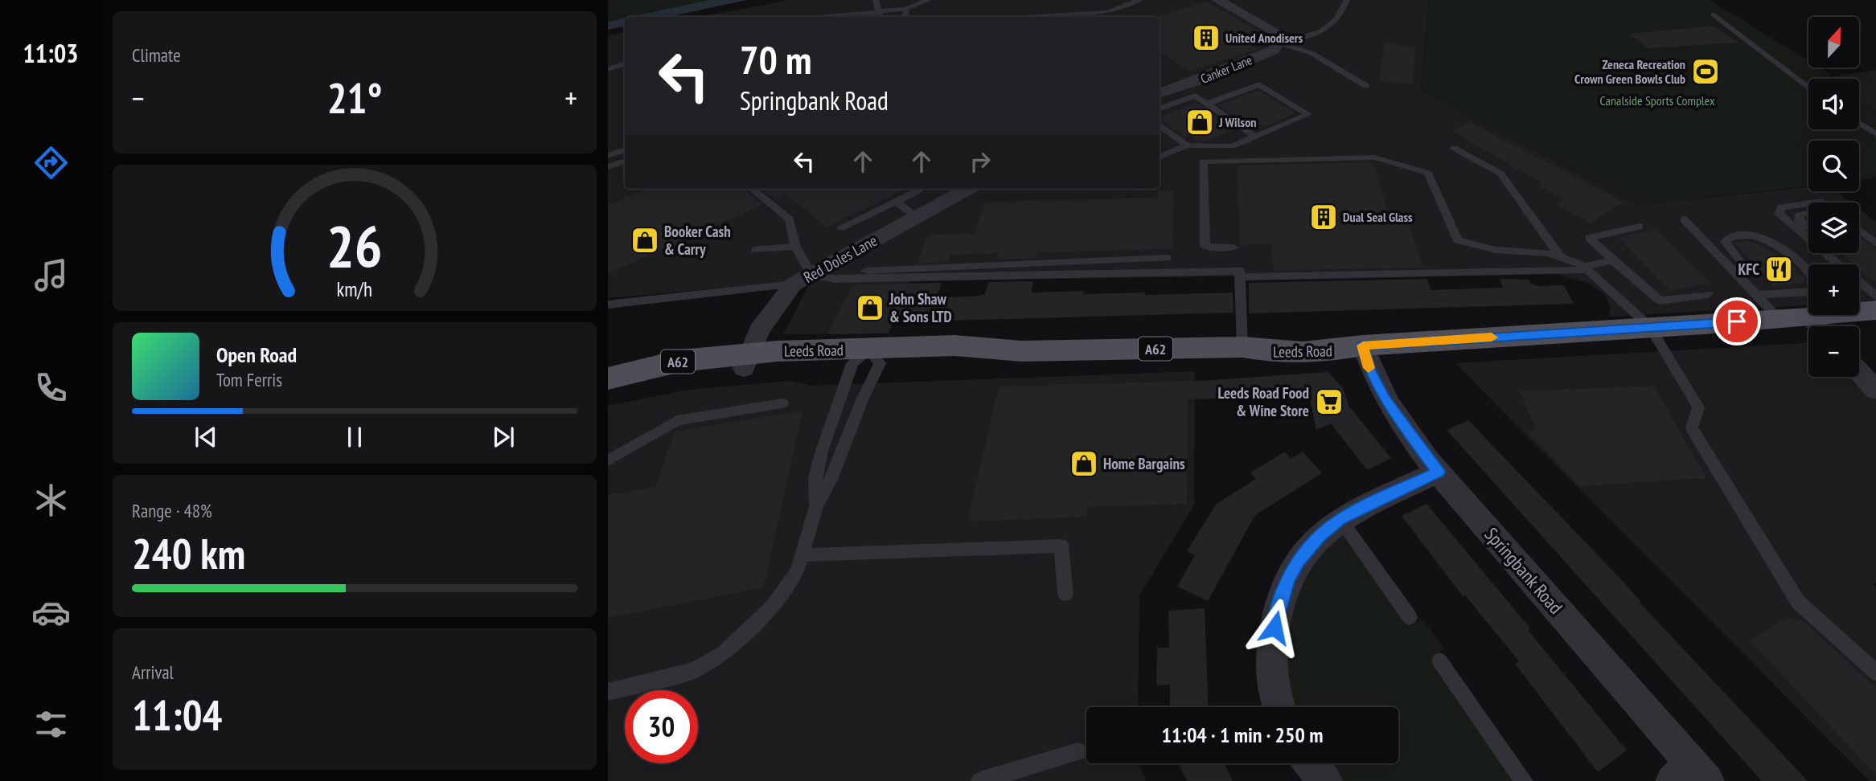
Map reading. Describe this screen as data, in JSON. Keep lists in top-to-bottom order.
{
  "streets": {
    "main road": ["A62", "Leeds Road"],
    "street": ["Canker Lane", "Red Doles Lane", "Springbank Road"]
  },
  "crossings": [
    ["Red Doles Lane", "Leeds Road"],
    ["Leeds Road", "Springbank Road"]
  ],
  "parks": ["Canalside Sports Complex"],
  "places": {
    "building": ["United Anodisers", "Dual Seal Glass"],
    "sports": ["Zeneca Recreation Crown Green Bowls Club"],
    "shop": [
      "J Wilson",
      "Booker Cash & Carry",
      "John Shaw & Sons LTD",
      "Home Bargains"
    ],
    "restaurant": ["KFC"],
    "supermarket": ["Leeds Road Food & Wine Store"]
  },
  "north": "top",
  "page": {
    "tabs": "11:03",
    "tile": [
      "Climate",
      ["Range · 48%", "240 km"],
      ["Arrival", "11:04"]
    ],
    "map_buttons": ["+", "−"],
    "turn": ["70 m", "Springbank Road"],
    "heat": ["−", "21°", "+"],
    "song": ["Open Road", "Tom Ferris"],
    "limit": "30",
    "trip": "11:04 · 1 min · 250 m",
    "gauge": ["26", "km/h"]
  }
}
